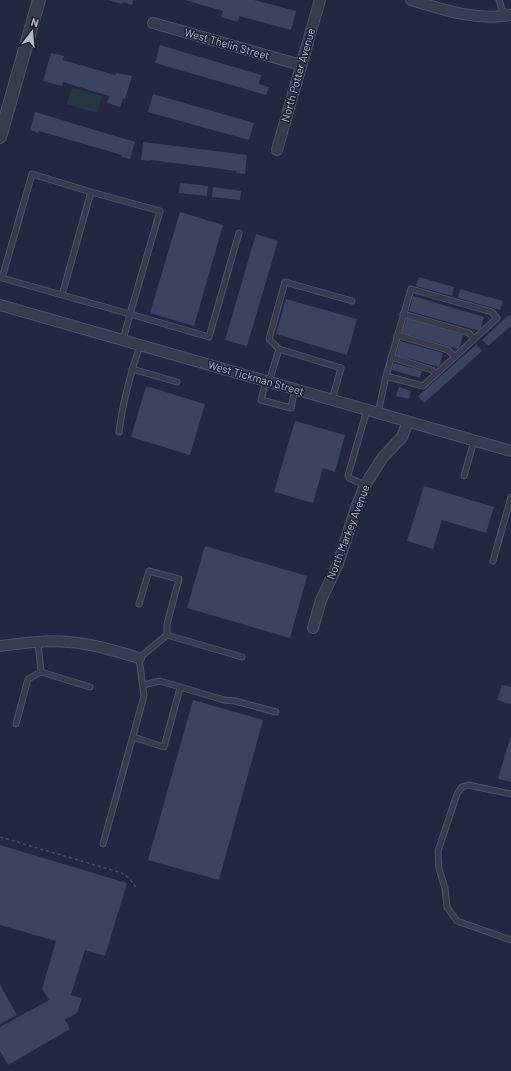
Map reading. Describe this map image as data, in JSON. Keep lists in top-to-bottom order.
{
  "streets": {
    "street": [
      "West Thelin Street",
      "North Potter Avenue",
      "West Tickman Street",
      "North Markey Avenue"
    ]
  },
  "crossings": [
    ["West Thelin Street", "North Potter Avenue"],
    ["West Tickman Street", "North Markey Avenue"]
  ],
  "north": "top"
}
